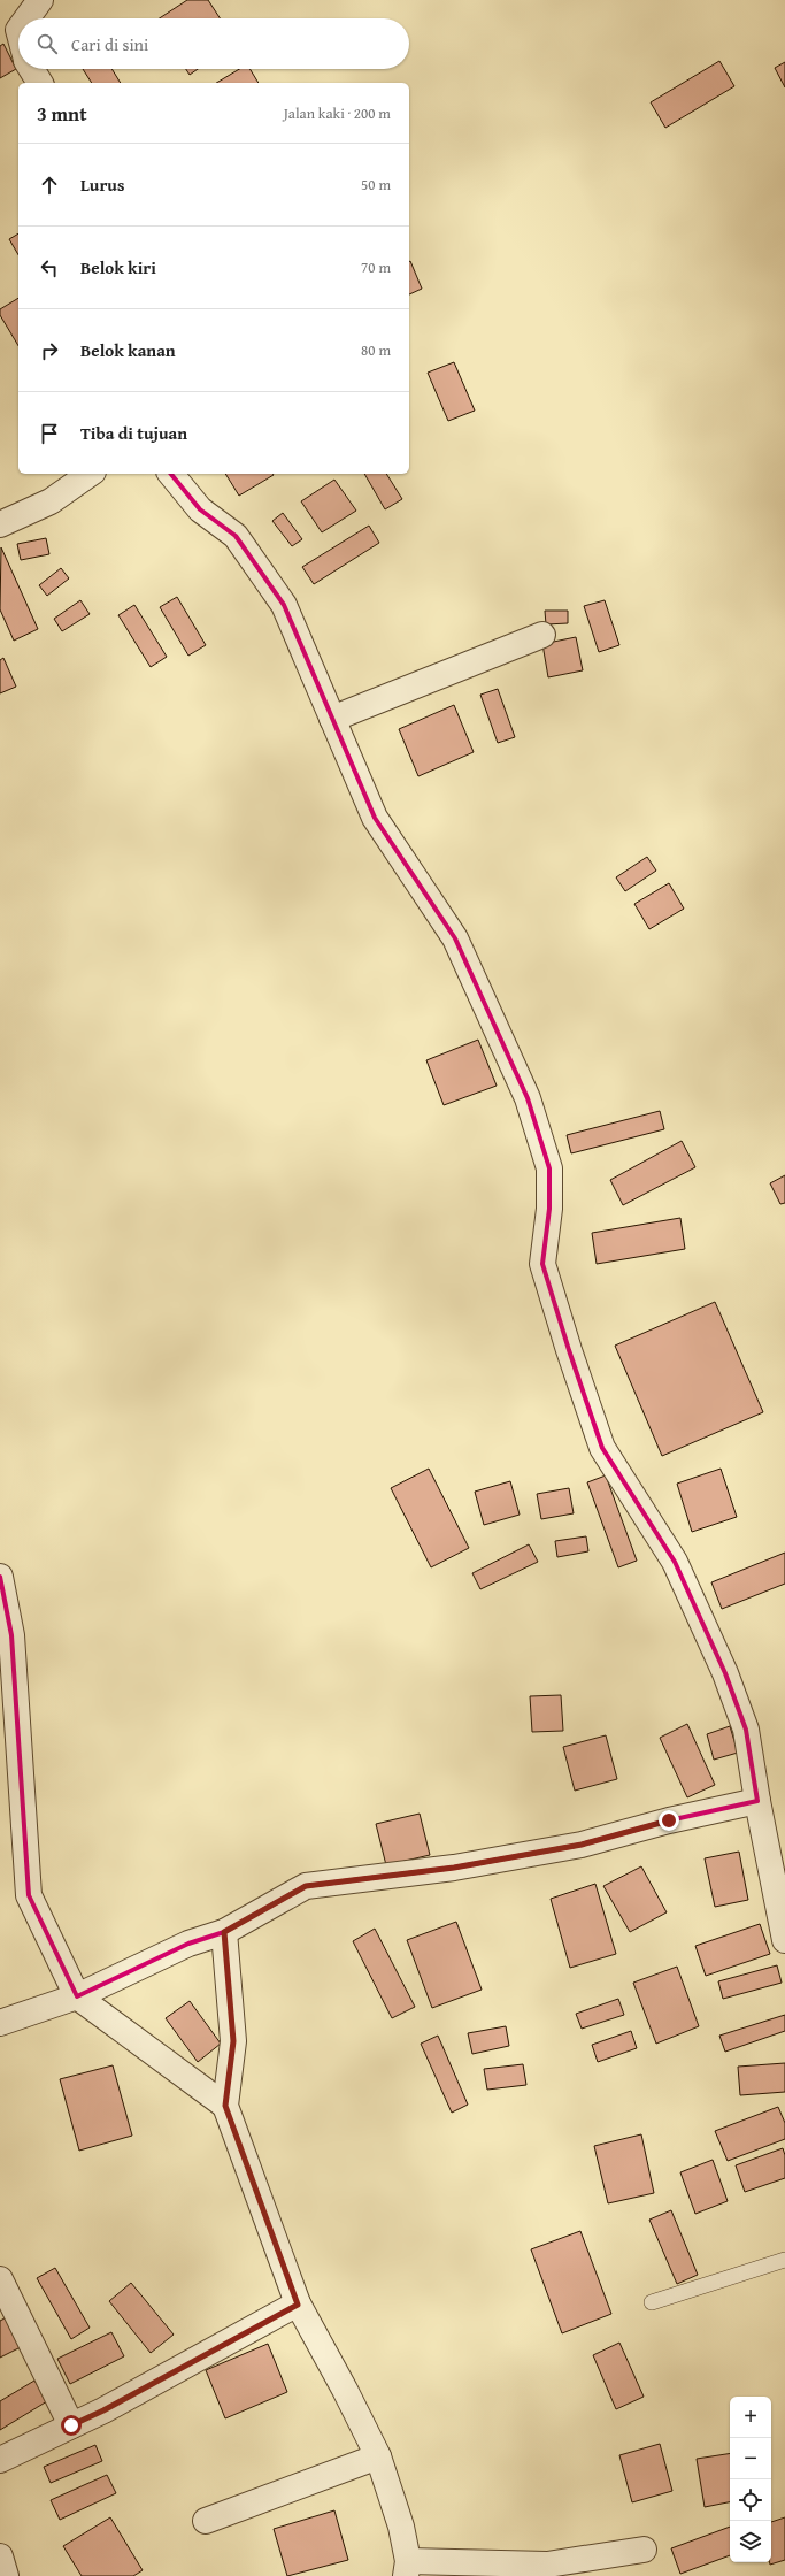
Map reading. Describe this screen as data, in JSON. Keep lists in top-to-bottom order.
{
  "page": {
    "search": "Cari di sini",
    "heading": ["3 mnt", "Jalan kaki · 200 m"],
    "list": [
      ["Lurus", "50 m"],
      ["Belok kiri", "70 m"],
      ["Belok kanan", "80 m"],
      "Tiba di tujuan"
    ],
    "map_buttons": ["+", "−"]
  }
}
